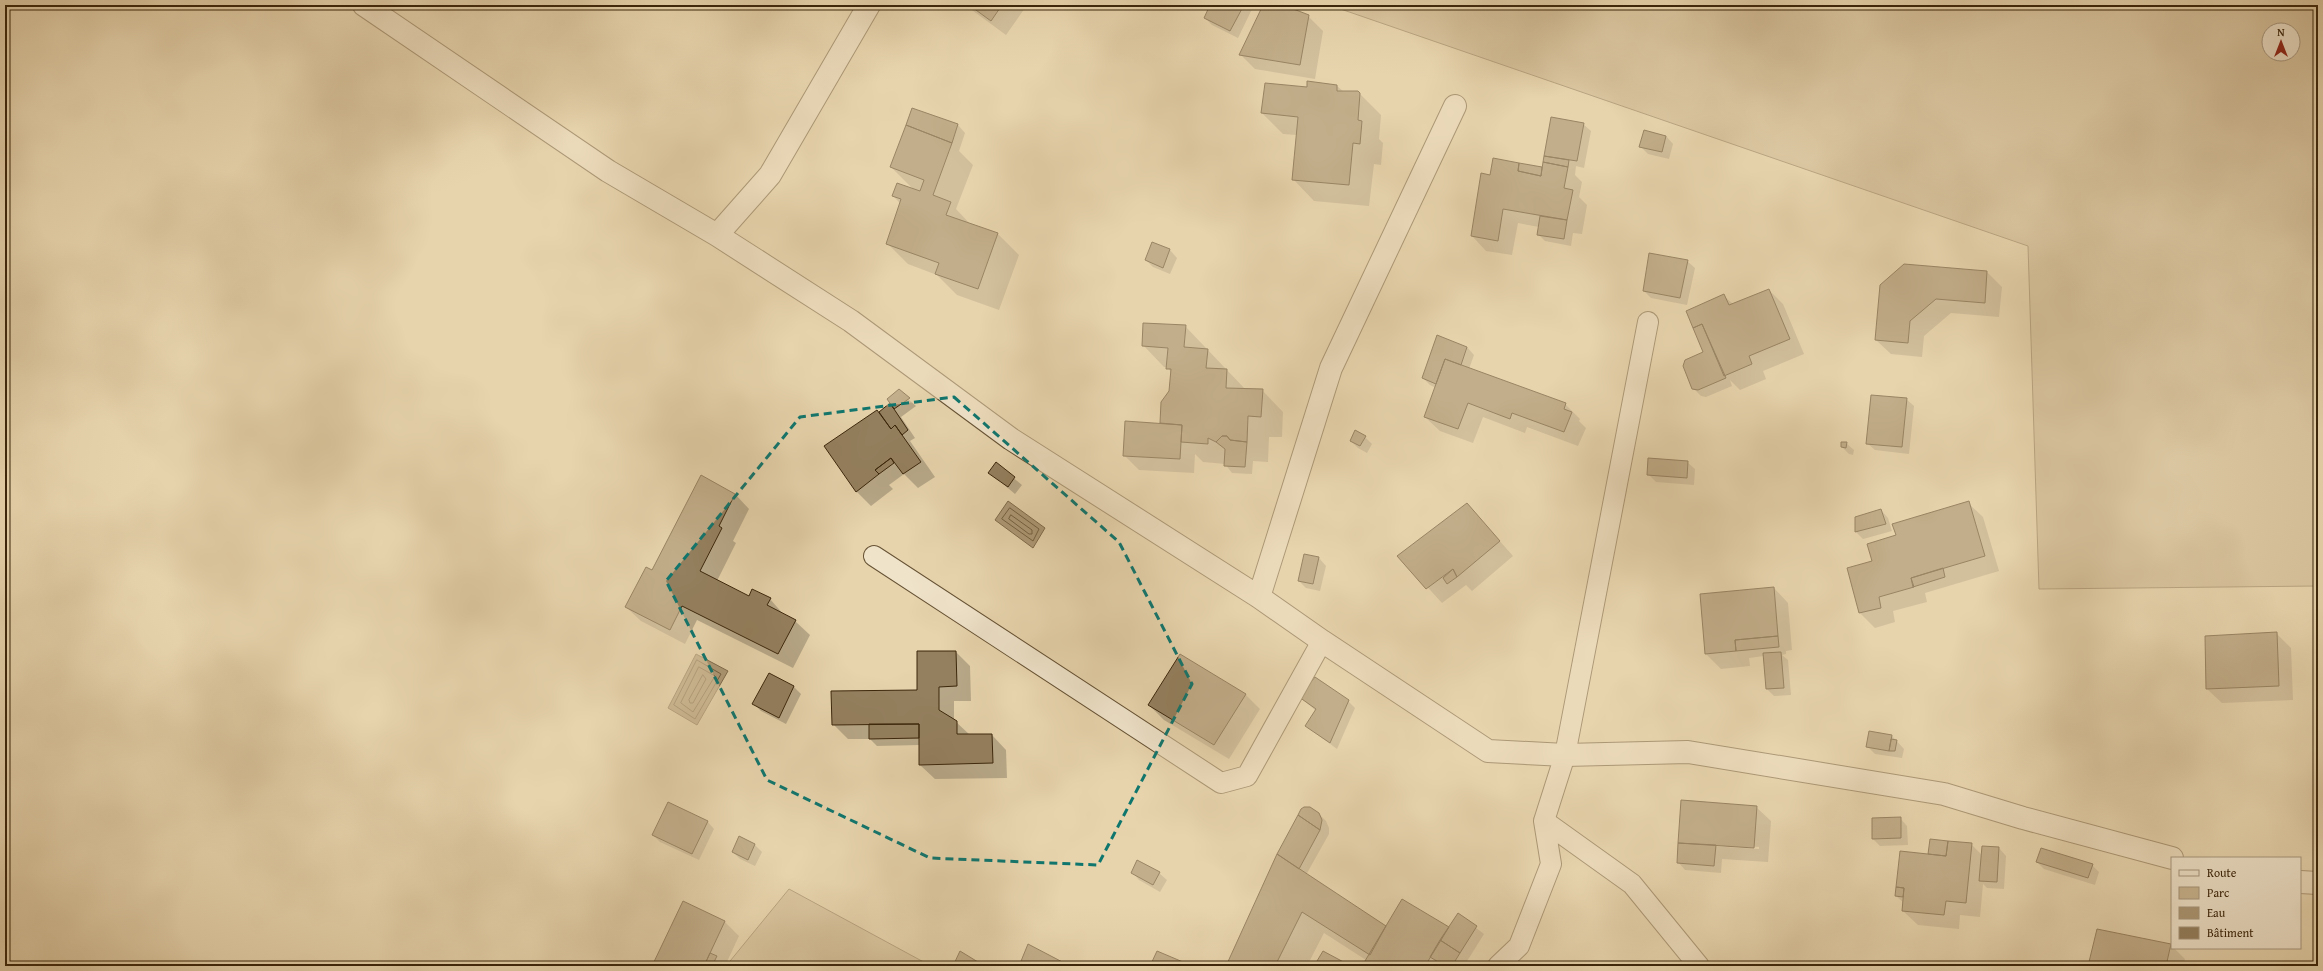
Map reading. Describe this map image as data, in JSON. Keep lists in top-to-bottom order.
{
  "legend": [
    "Route",
    "Parc",
    "Eau",
    "Bâtiment"
  ],
  "north": "top"
}
